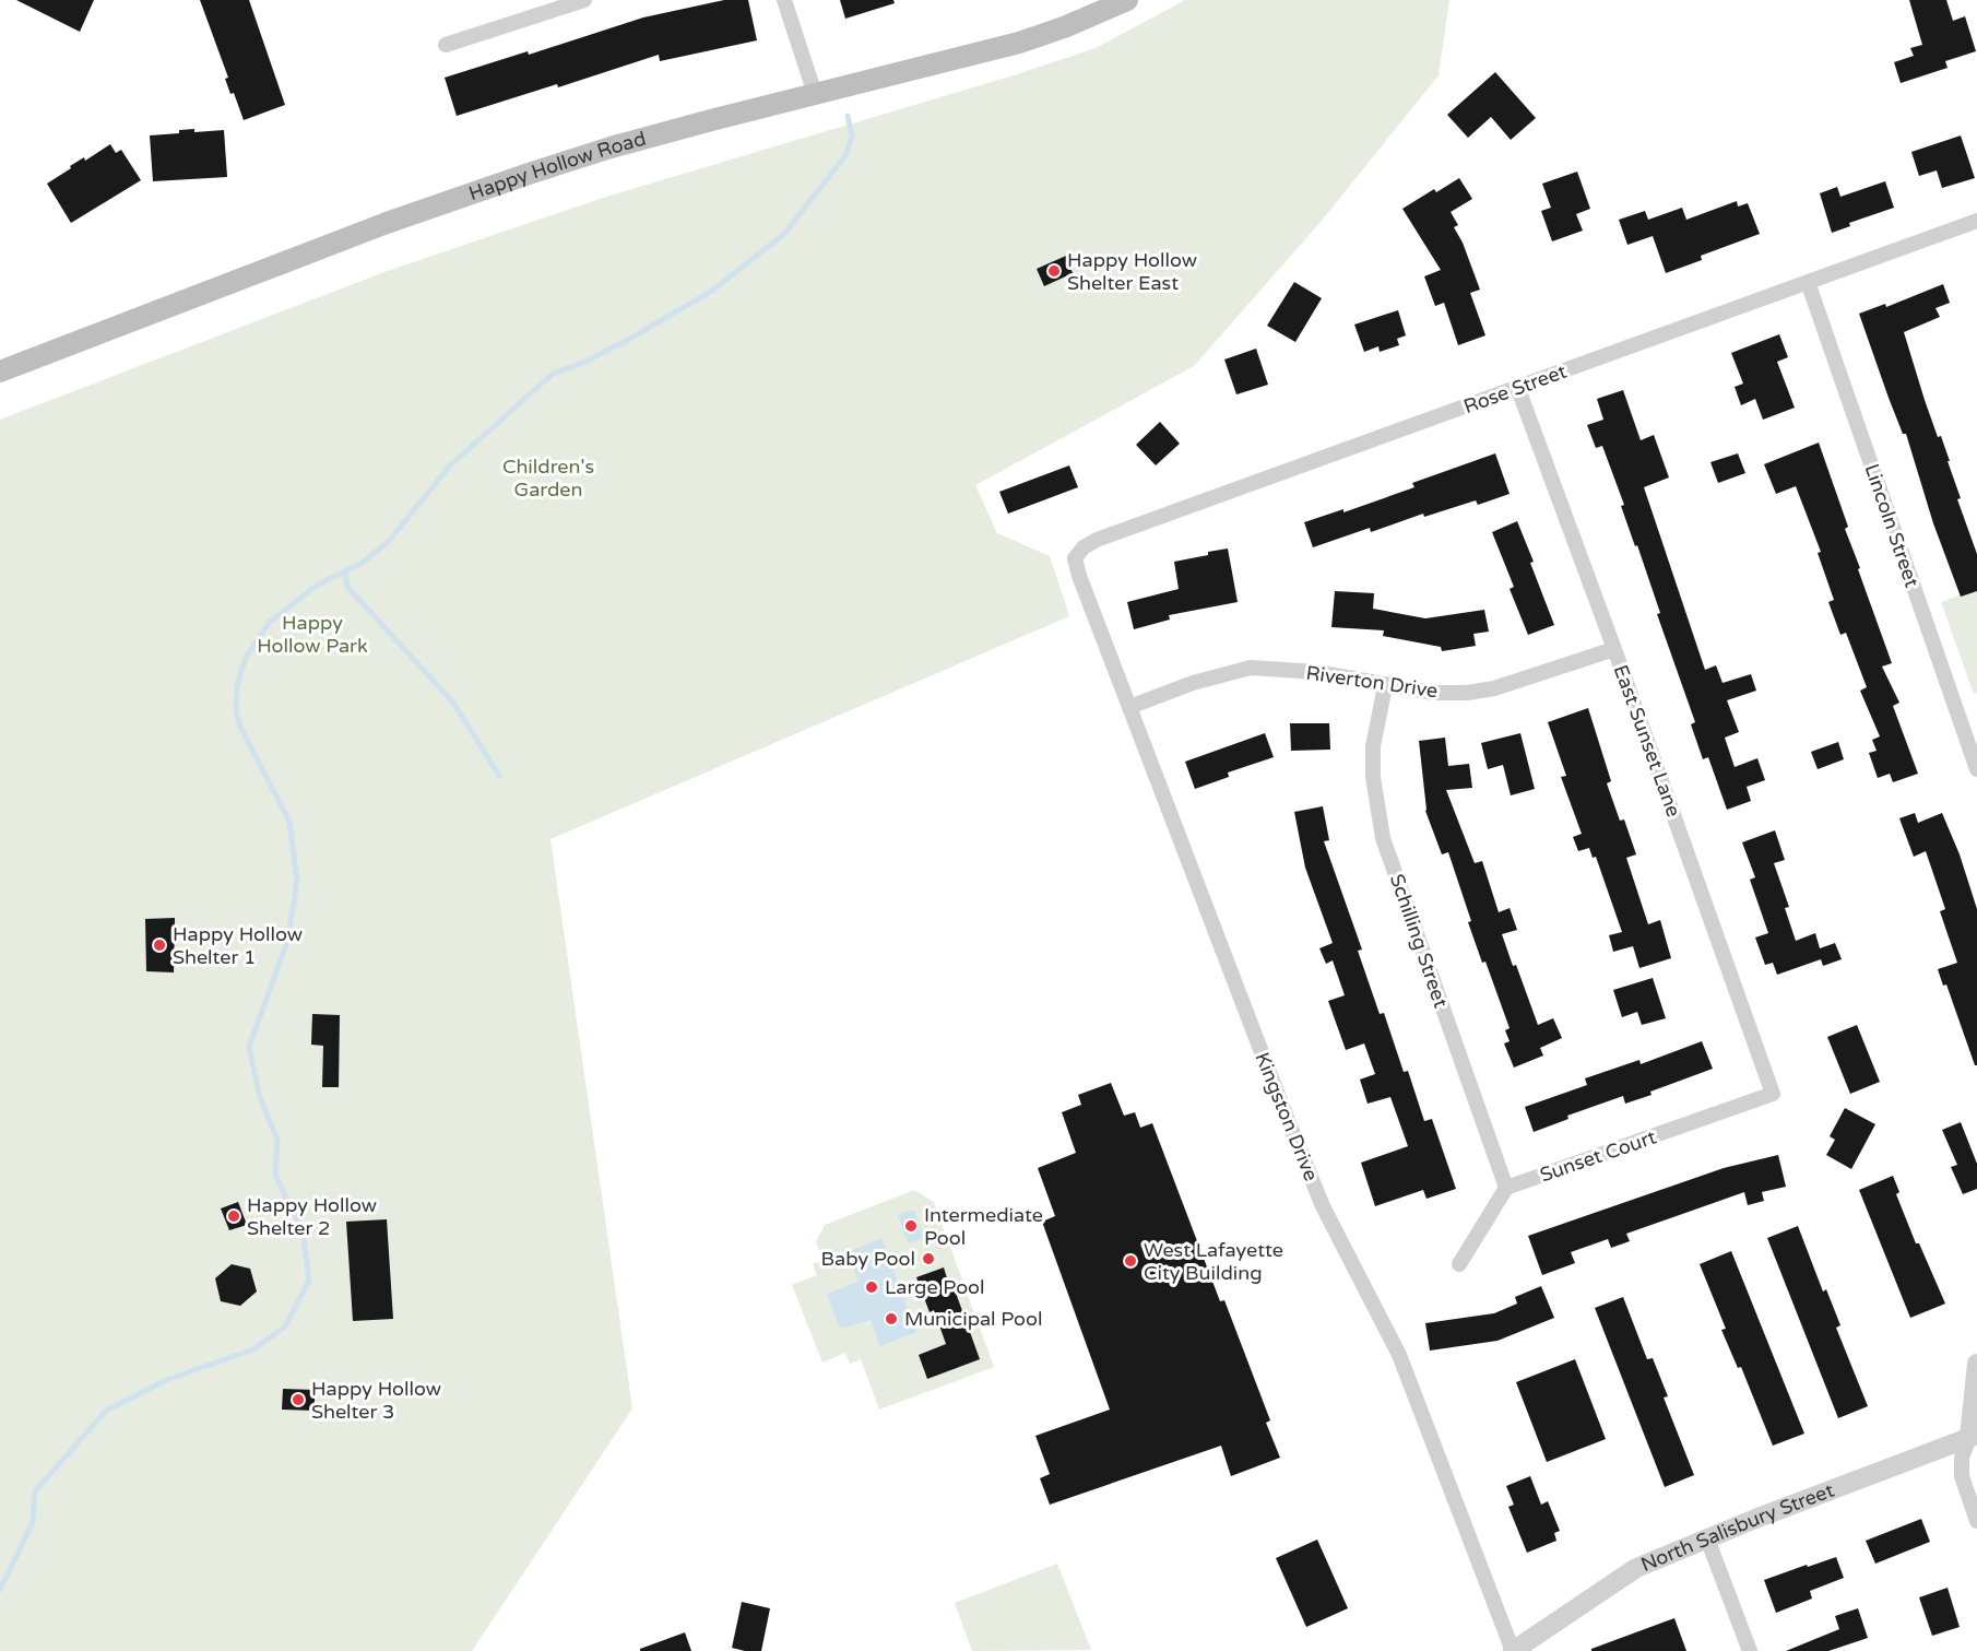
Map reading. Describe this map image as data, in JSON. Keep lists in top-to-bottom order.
{
  "streets": {
    "main road": ["Happy Hollow Road"],
    "street": [
      "Rose Street",
      "Lincoln Street",
      "Riverton Drive",
      "East Sunset Lane",
      "Schilling Street",
      "Kingston Drive",
      "Sunset Court",
      "North Salisbury Street"
    ]
  },
  "crossings": [
    ["Rose Street", "Lincoln Street"],
    ["Rose Street", "East Sunset Lane"],
    ["Rose Street", "Kingston Drive"],
    ["Riverton Drive", "East Sunset Lane"],
    ["Riverton Drive", "Schilling Street"],
    ["Riverton Drive", "Kingston Drive"],
    ["East Sunset Lane", "Sunset Court"],
    ["Schilling Street", "Sunset Court"],
    ["Kingston Drive", "North Salisbury Street"]
  ],
  "parks": ["Children's Garden", "Happy Hollow Park"],
  "places": [
    "Happy Hollow Shelter East",
    "Happy Hollow Shelter 1",
    "Happy Hollow Shelter 2",
    "Intermediate Pool",
    "Baby Pool",
    "West Lafayette City Building",
    "Large Pool",
    "Municipal Pool",
    "Happy Hollow Shelter 3"
  ]
}
